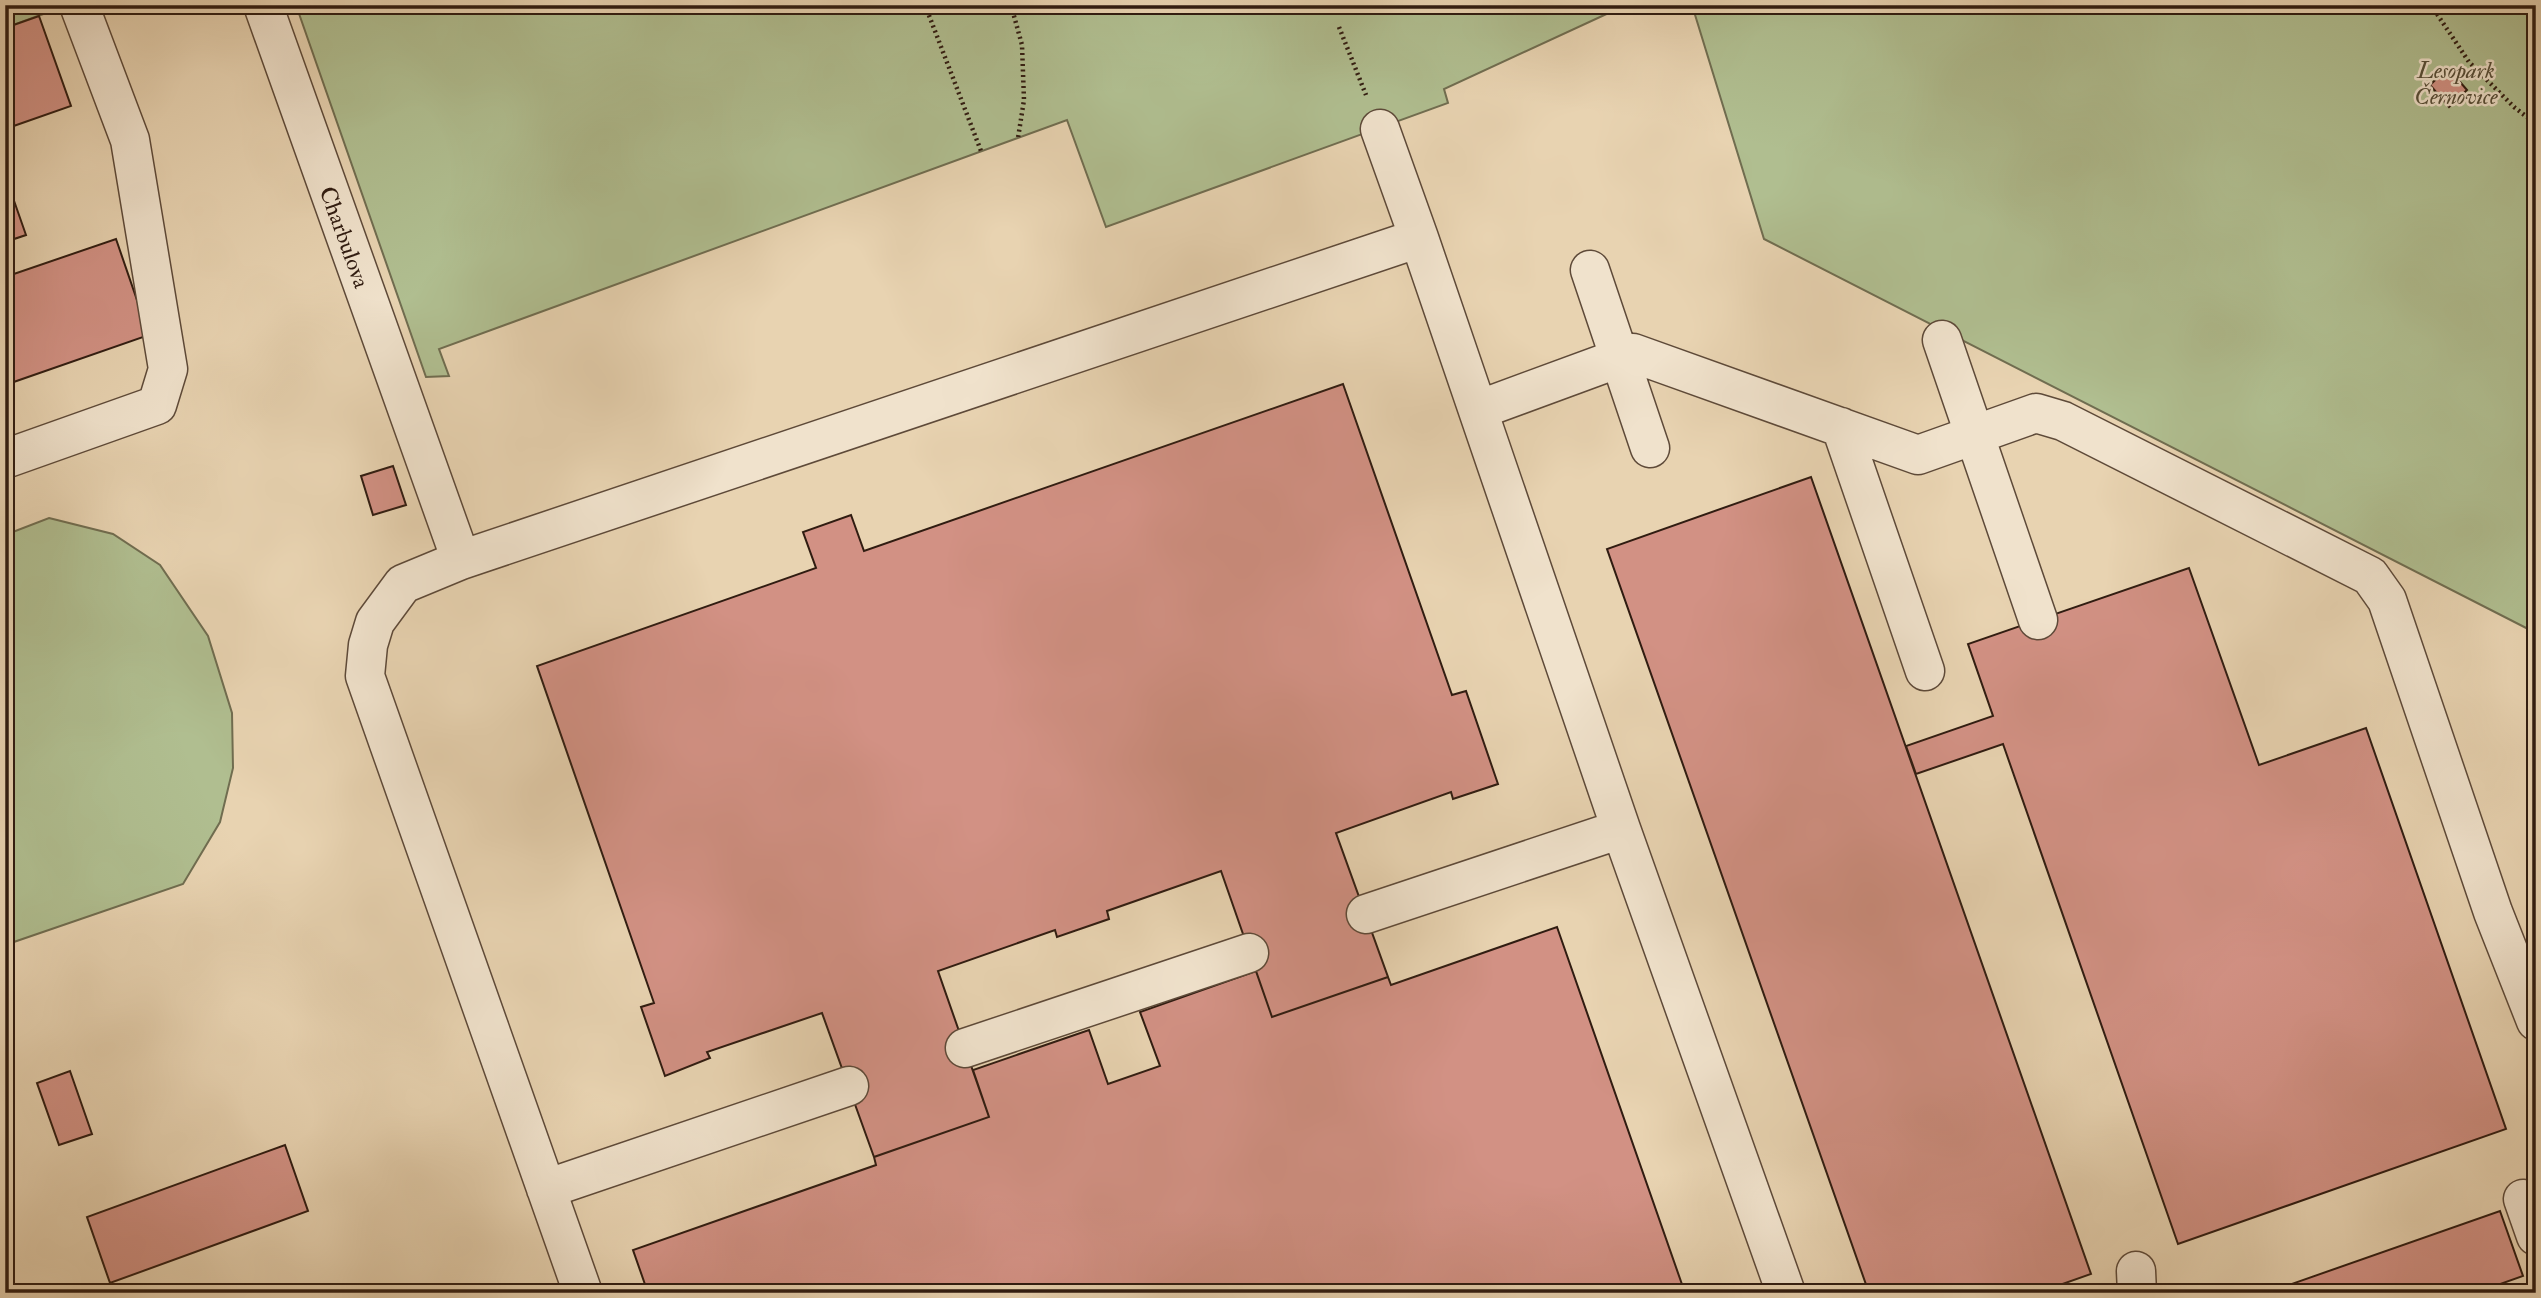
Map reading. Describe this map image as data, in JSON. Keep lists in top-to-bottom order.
{
  "streets": {
    "street": ["Charbulova"]
  },
  "parks": ["Lesopark Černovice"]
}
